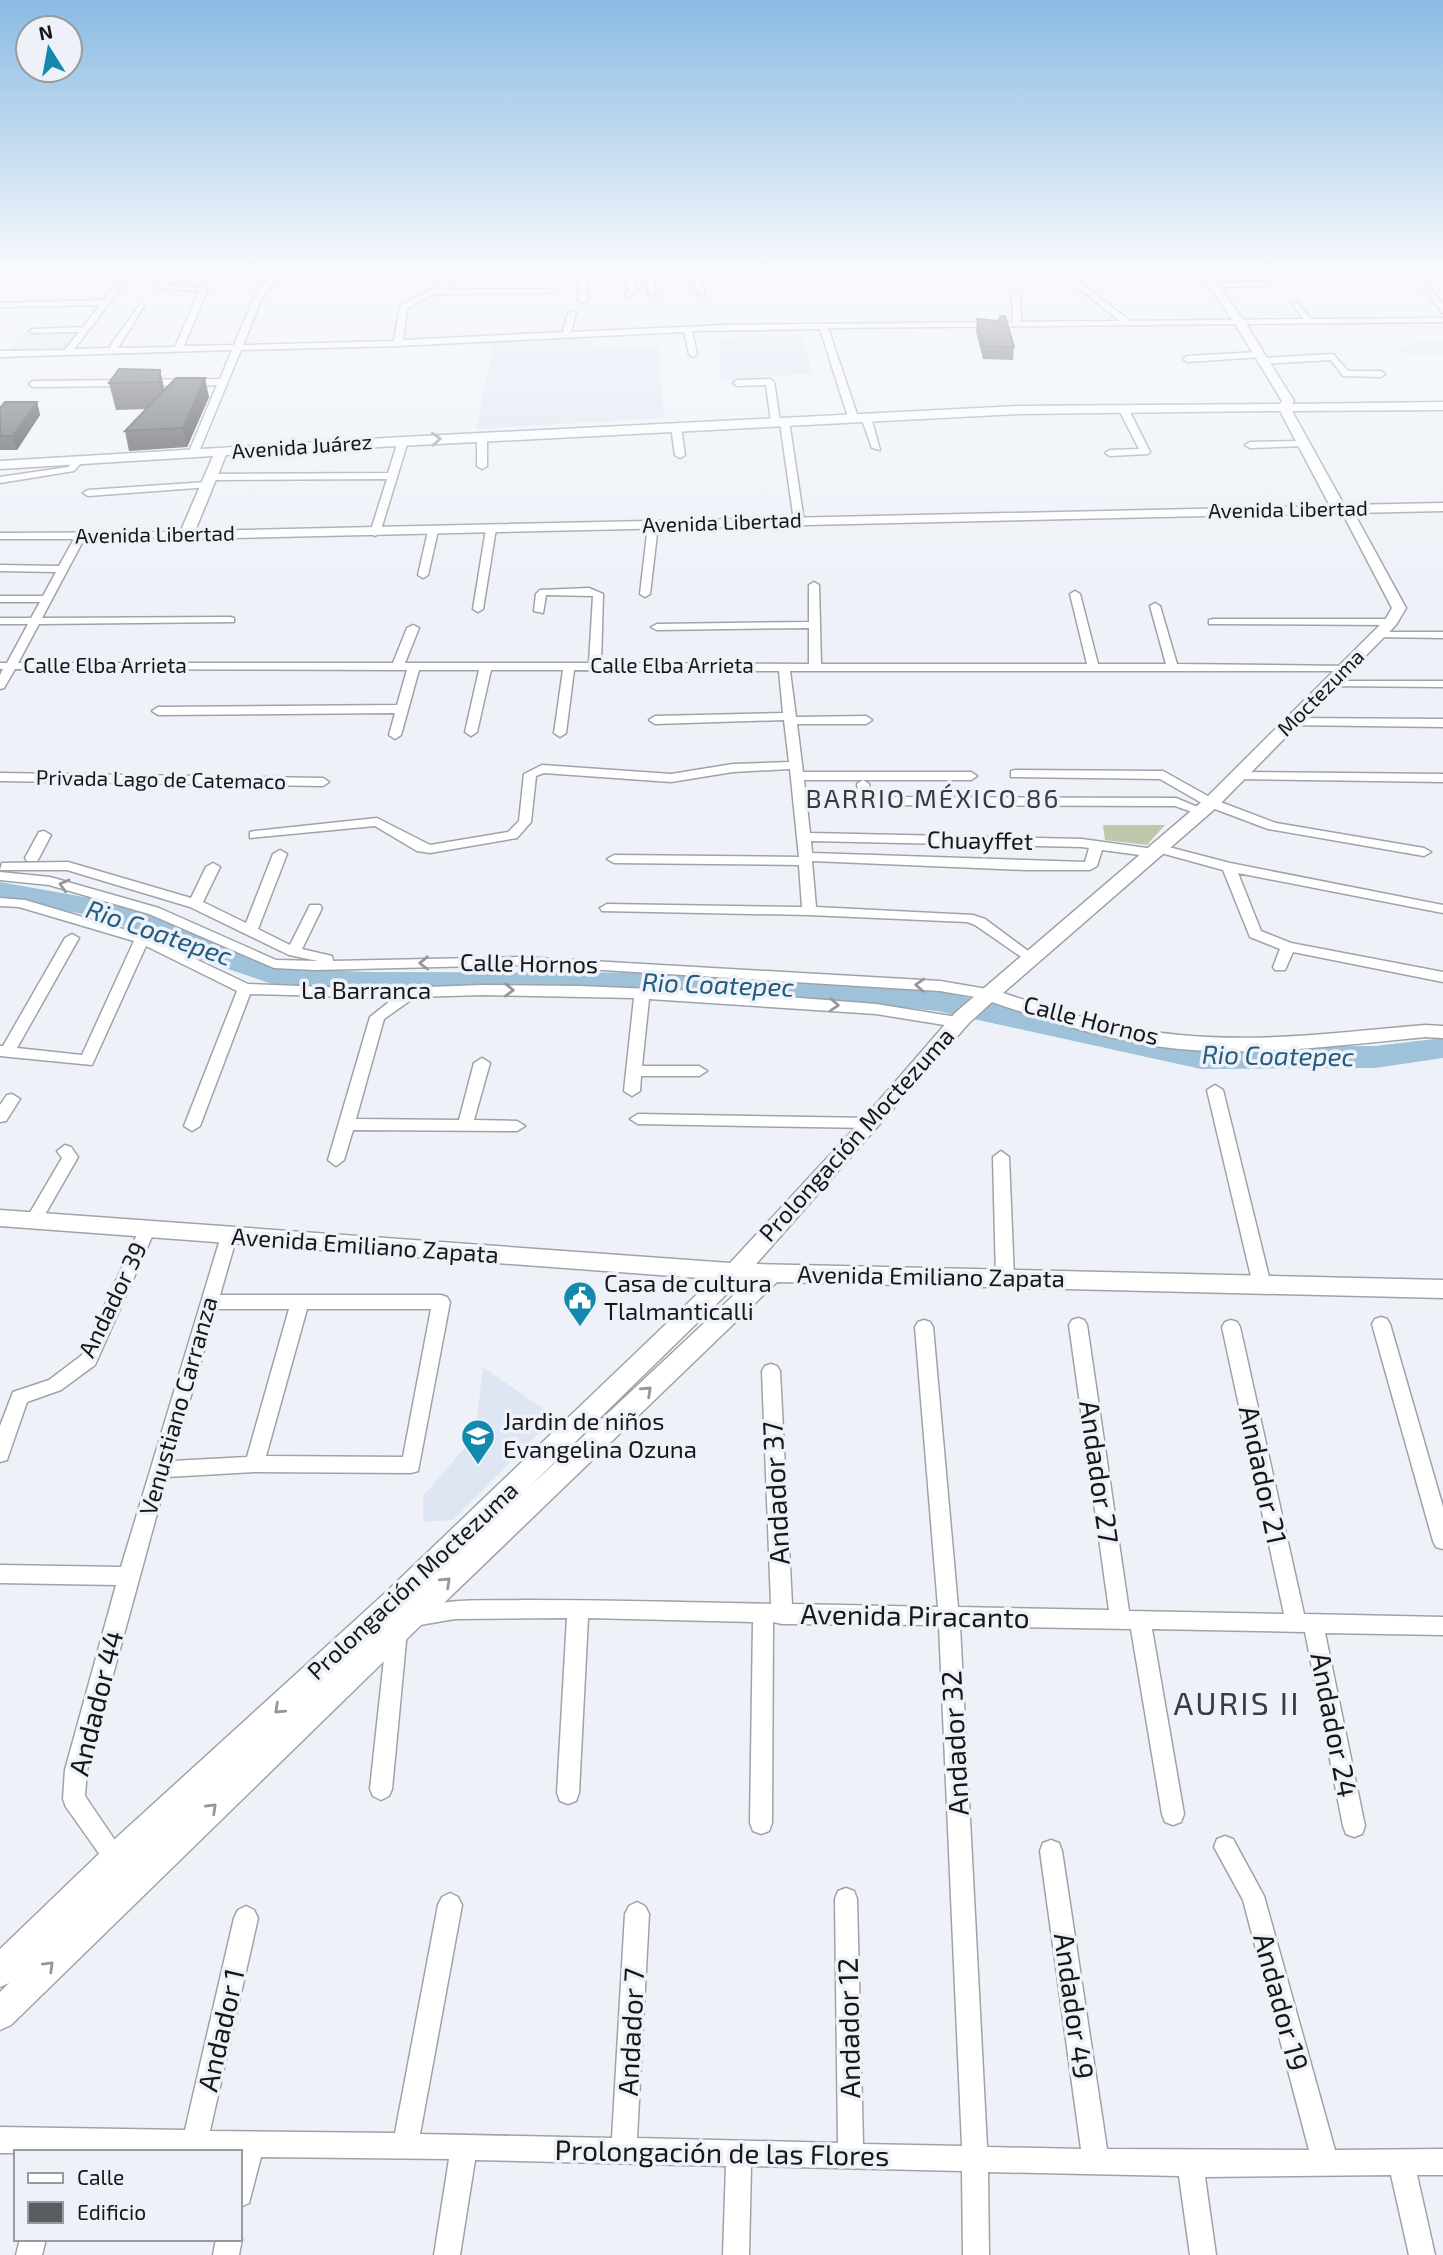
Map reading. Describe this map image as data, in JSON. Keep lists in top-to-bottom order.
{
  "streets": {
    "street": [
      "Avenida Juárez",
      "Avenida Libertad",
      "Calle Elba Arrieta",
      "Moctezuma",
      "Privada Lago de Catemaco",
      "Chuayffet",
      "Calle Hornos",
      "La Barranca",
      "Prolongación Moctezuma",
      "Avenida Emiliano Zapata",
      "Andador 39",
      "Venustiano Carranza",
      "Andador 27",
      "Andador 21",
      "Andador 37",
      "Avenida Piracanto",
      "Andador 44",
      "Andador 24",
      "Andador 32",
      "Andador 19",
      "Andador 49",
      "Andador 12",
      "Andador 1",
      "Andador 7",
      "Prolongación de las Flores"
    ]
  },
  "crossings": [
    ["Calle Elba Arrieta", "Moctezuma"],
    ["Moctezuma", "Prolongación Moctezuma"],
    ["Chuayffet", "Prolongación Moctezuma"],
    ["Calle Hornos", "Prolongación Moctezuma"],
    ["La Barranca", "Prolongación Moctezuma"],
    ["Prolongación Moctezuma", "Avenida Emiliano Zapata"],
    ["Prolongación Moctezuma", "Avenida Piracanto"],
    ["Prolongación Moctezuma", "Andador 44"],
    ["Avenida Emiliano Zapata", "Andador 39"],
    ["Avenida Emiliano Zapata", "Venustiano Carranza"],
    ["Venustiano Carranza", "Andador 44"],
    ["Andador 27", "Avenida Piracanto"],
    ["Andador 21", "Avenida Piracanto"],
    ["Andador 21", "Andador 24"],
    ["Andador 37", "Avenida Piracanto"],
    ["Avenida Piracanto", "Andador 24"],
    ["Avenida Piracanto", "Andador 32"],
    ["Andador 32", "Prolongación de las Flores"],
    ["Andador 19", "Prolongación de las Flores"],
    ["Andador 49", "Prolongación de las Flores"],
    ["Andador 12", "Prolongación de las Flores"],
    ["Andador 1", "Prolongación de las Flores"],
    ["Andador 7", "Prolongación de las Flores"]
  ],
  "districts": ["BARRIO MÉXICO 86", "AURIS II"],
  "water": ["Rio Coatepec"],
  "places": {
    "public building": ["Casa de cultura Tlalmanticalli"],
    "school or university": ["Jardin de niños Evangelina Ozuna"]
  },
  "legend": ["Calle", "Edificio"],
  "north": "top"
}
